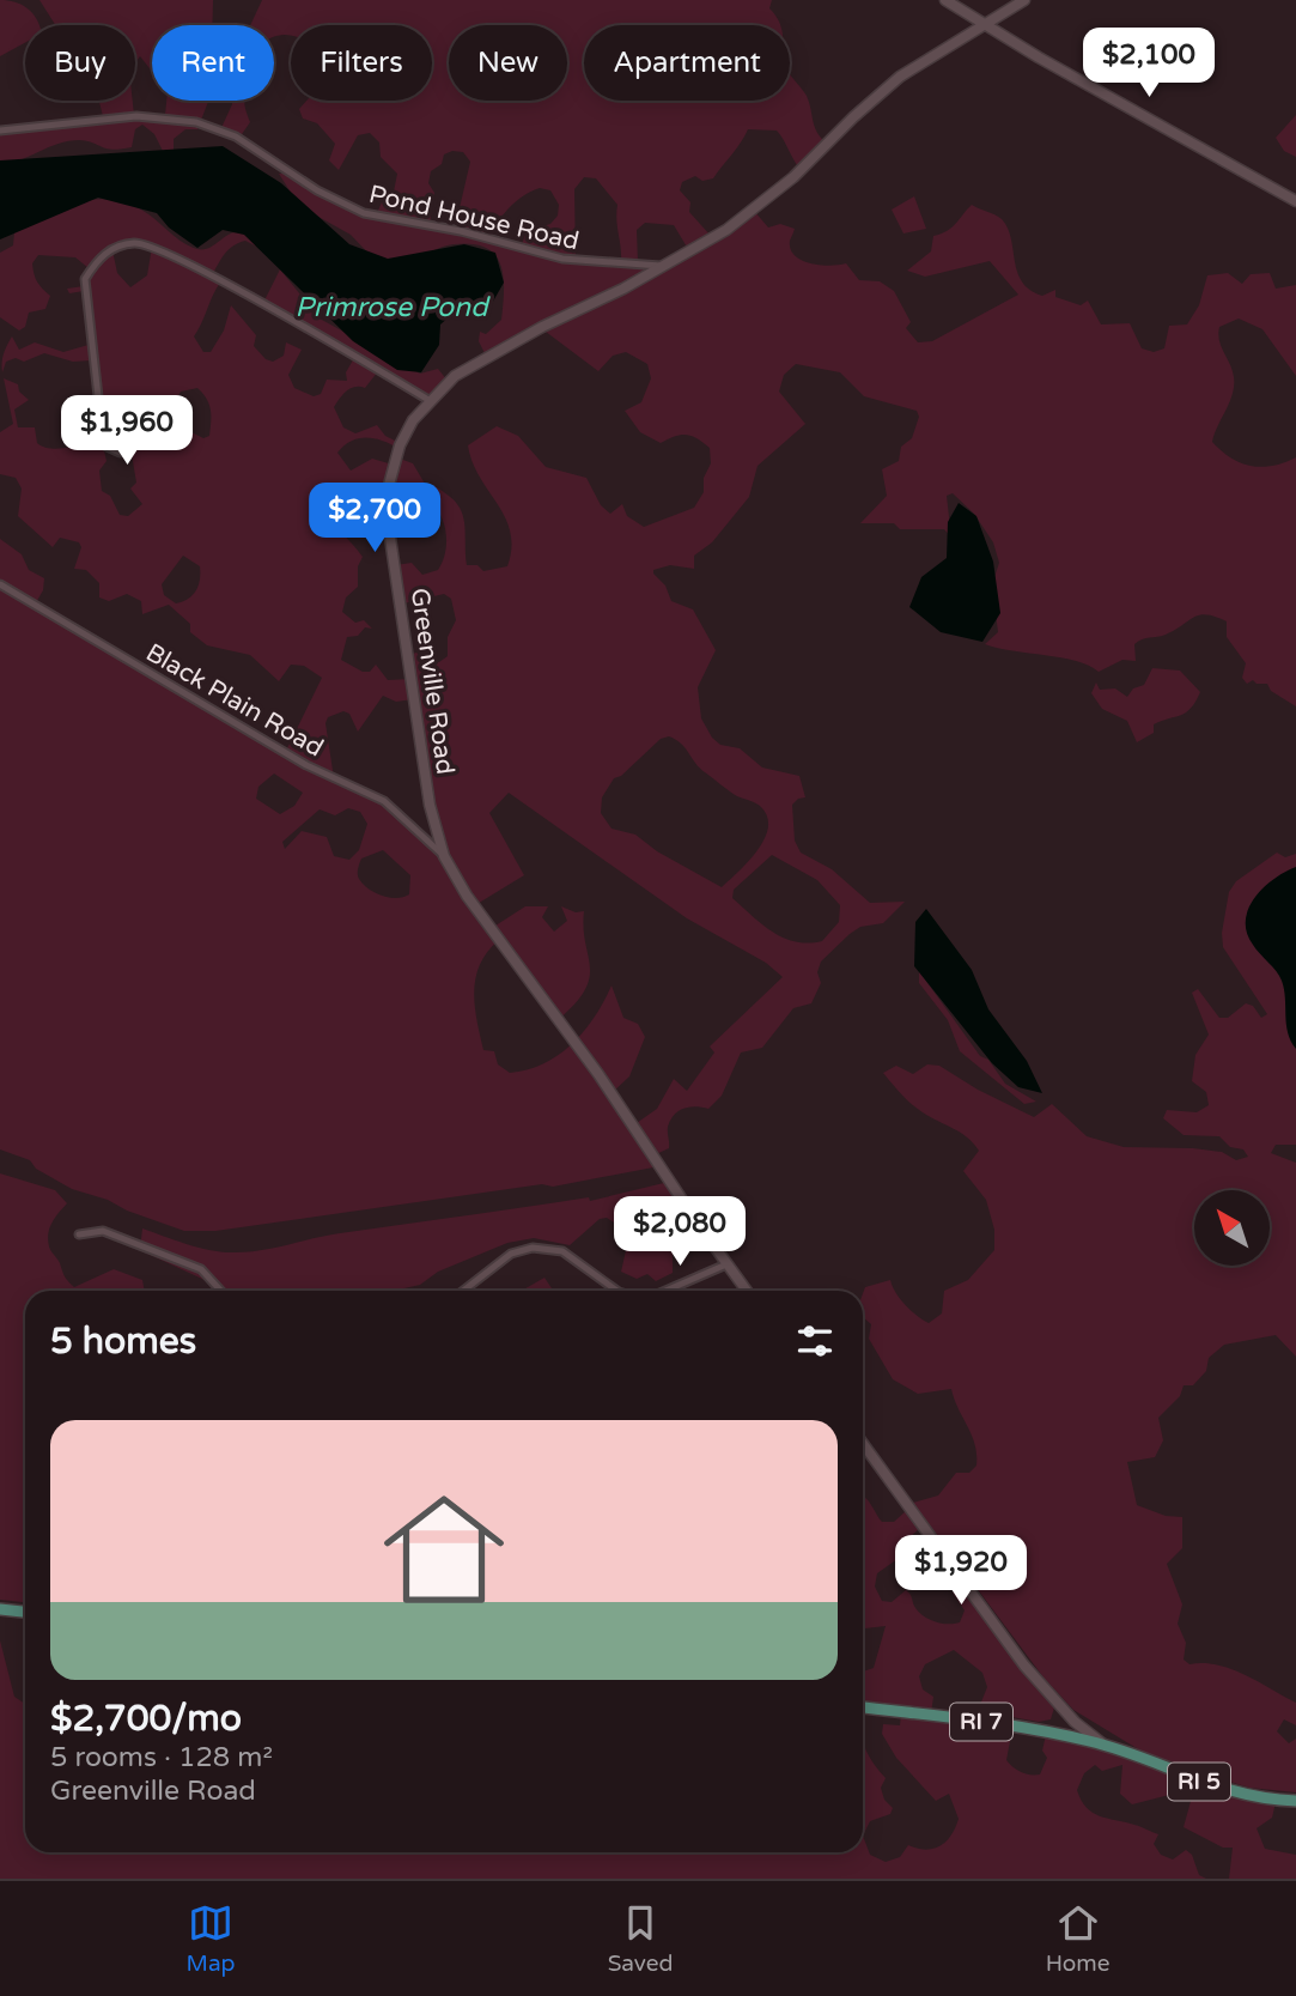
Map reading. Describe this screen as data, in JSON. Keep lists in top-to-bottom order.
{
  "streets": {
    "main road": ["Greenville Road", "RI 7", "RI 5"],
    "street": ["Pond House Road", "Black Plain Road"]
  },
  "crossings": [
    ["Pond House Road", "Greenville Road"],
    ["Greenville Road", "Black Plain Road"],
    ["RI 7", "RI 5"]
  ],
  "water": ["Primrose Pond"],
  "north": "top left",
  "page": {
    "chip": [
      "Buy",
      "Rent",
      "Filters",
      "New",
      "Apartment"
    ],
    "price": [
      "$2,100",
      "$1,960",
      "$2,700",
      "$2,080",
      "$1,920"
    ],
    "heading": "5 homes",
    "list": [
      {
        "name": "$2,700/mo",
        "note": "5 rooms · 128 m² · Greenville Road"
      }
    ],
    "tabs": ["Map", "Saved", "Home"]
  }
}
